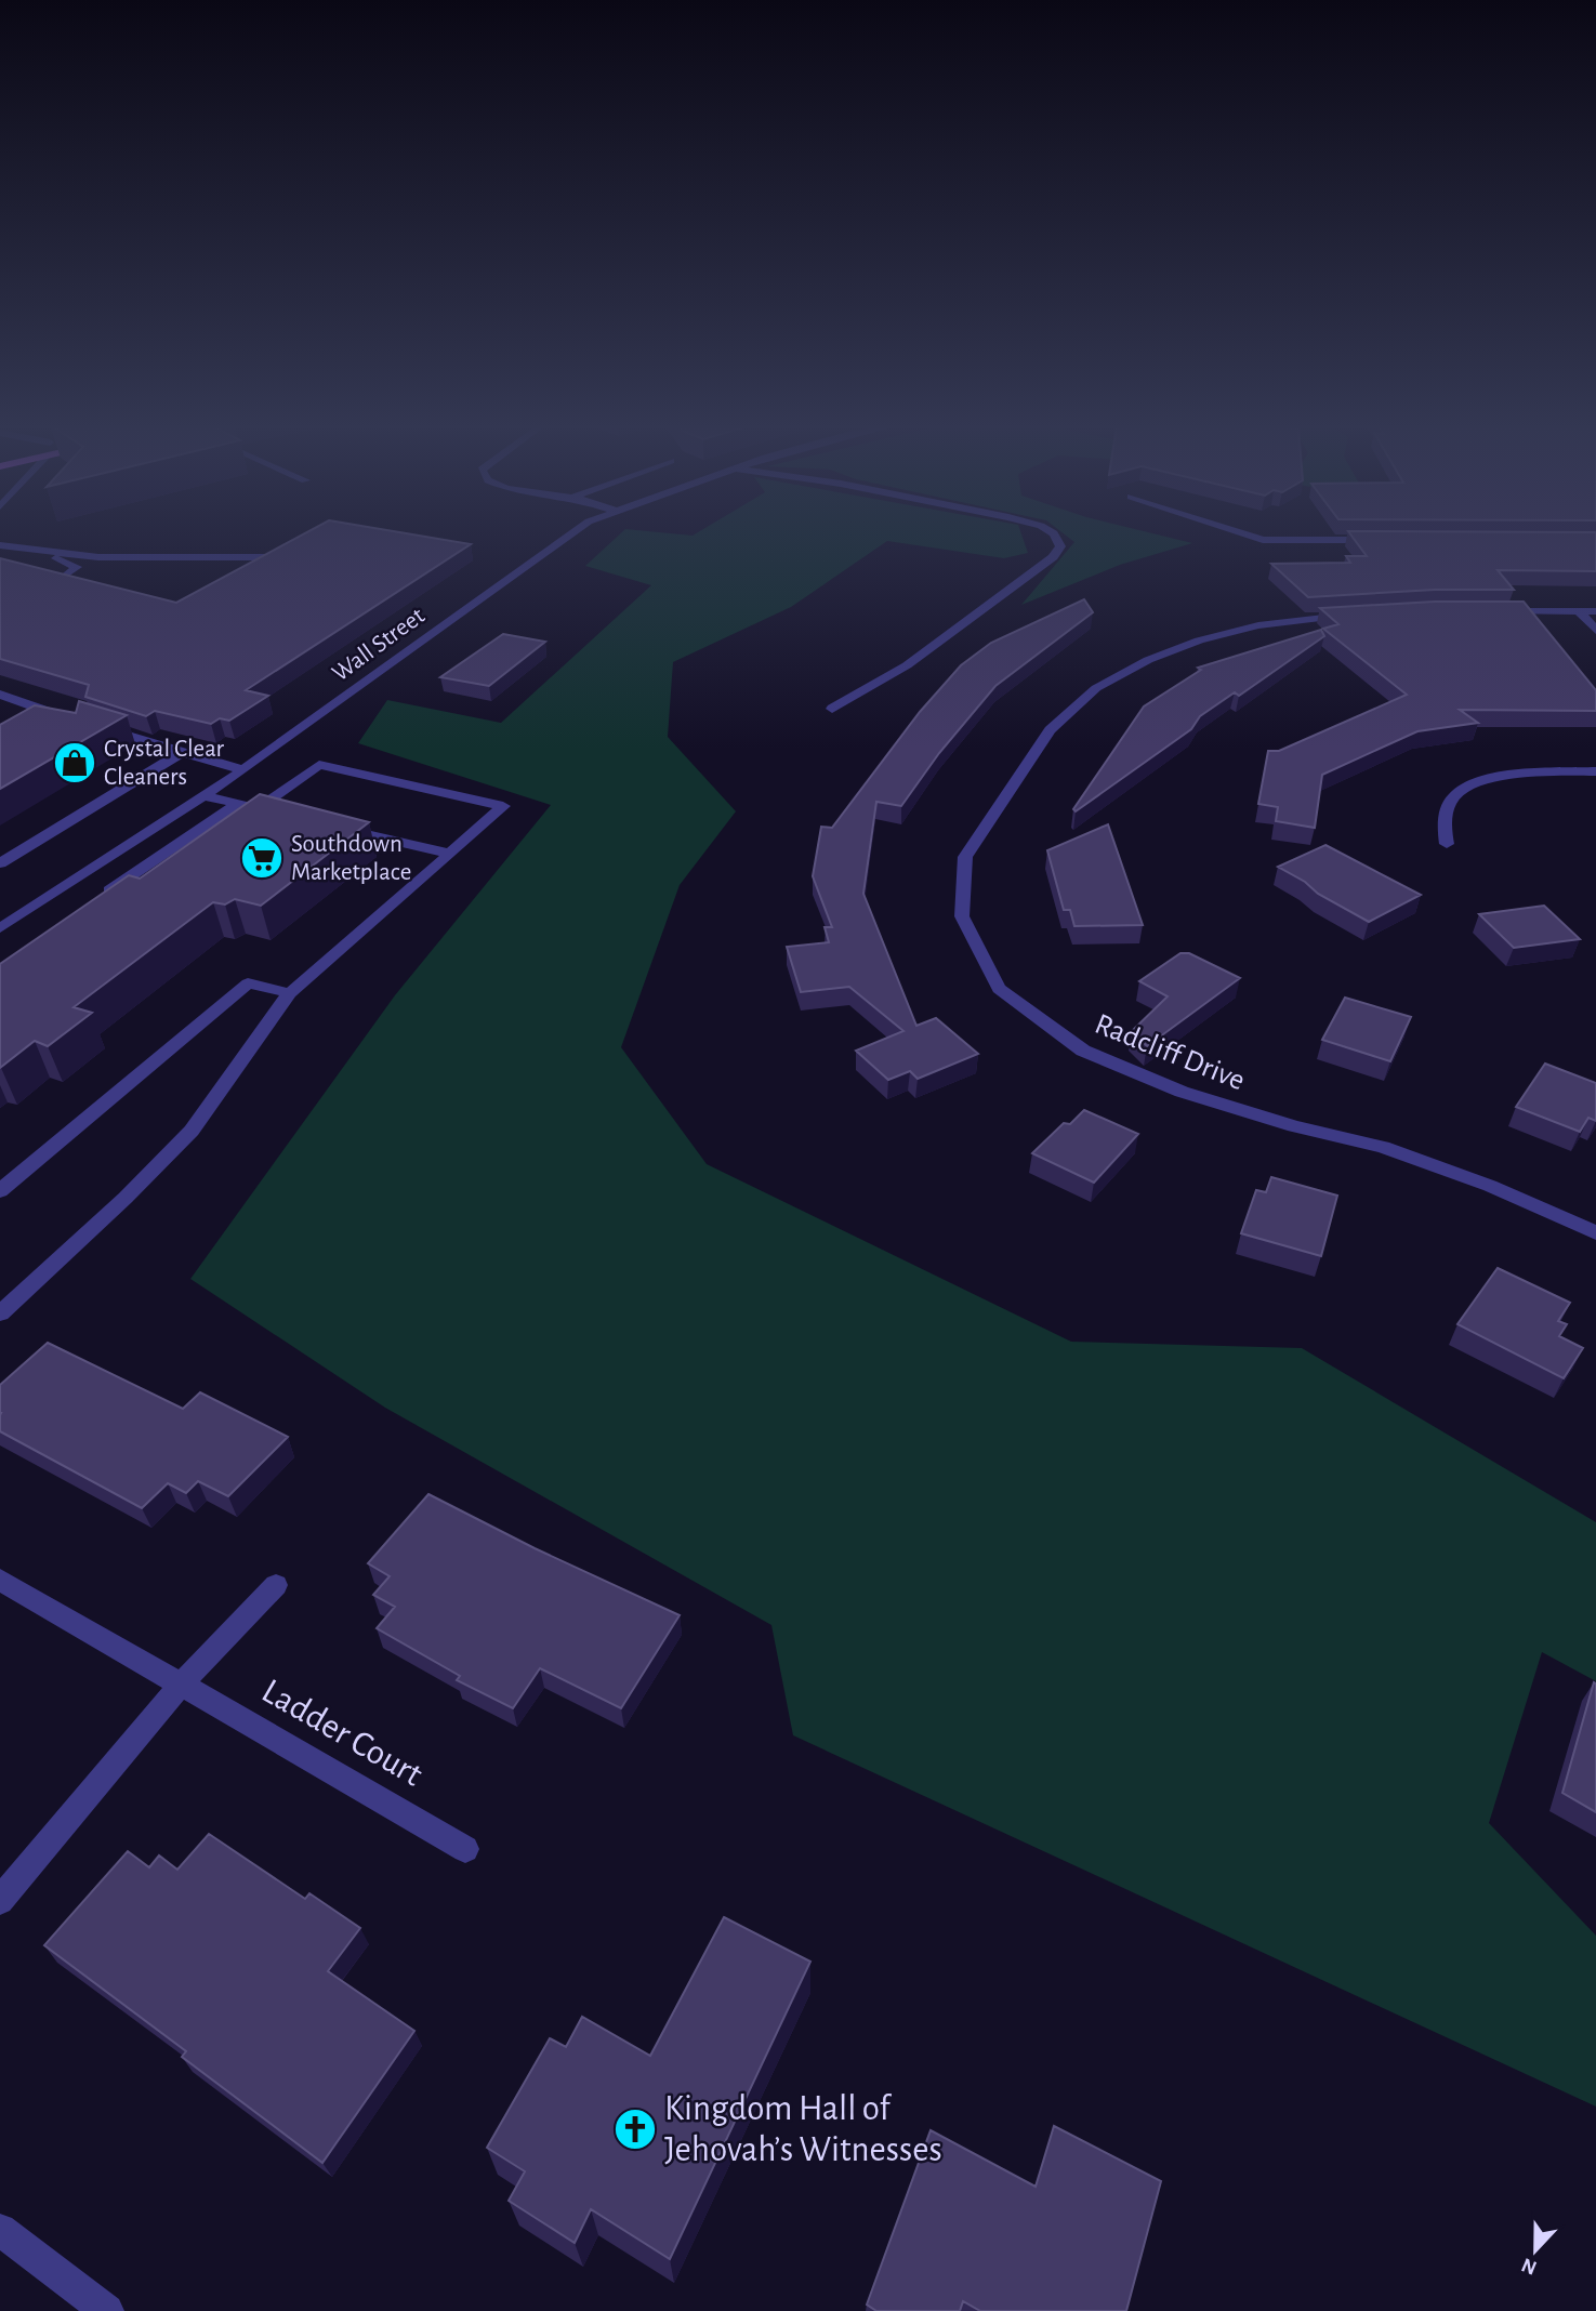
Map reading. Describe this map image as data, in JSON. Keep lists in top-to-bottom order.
{
  "streets": {
    "street": ["Wall Street", "Radcliff Drive", "Ladder Court"]
  },
  "places": {
    "shop": ["Crystal Clear Cleaners"],
    "supermarket": ["Southdown Marketplace"],
    "church": ["Kingdom Hall of Jehovah’s Witnesses"]
  },
  "north": "bottom"
}
